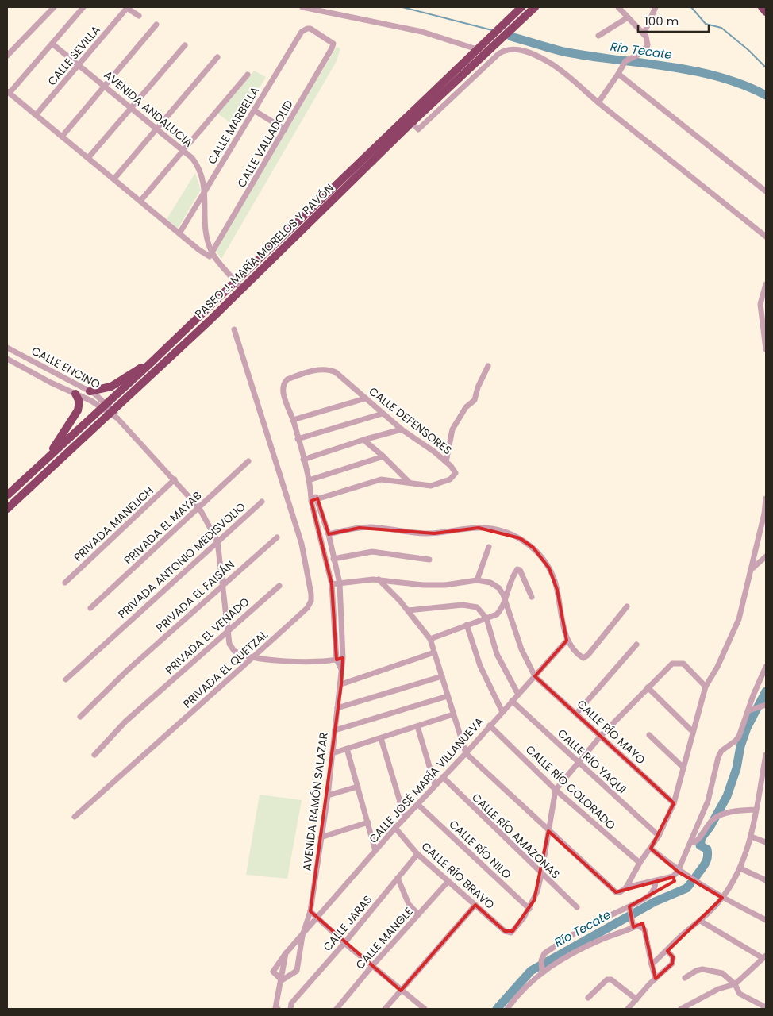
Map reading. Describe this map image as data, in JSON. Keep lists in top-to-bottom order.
{
  "streets": {
    "highway": ["PASEO J. MARÍA MORELOS Y PAVÓN"],
    "street": [
      "CALLE SEVILLA",
      "AVENIDA ANDALUCIA",
      "CALLE MARBELLA",
      "CALLE VALLADOLID",
      "CALLE ENCINO",
      "CALLE DEFENSORES",
      "PRIVADA MANELICH",
      "PRIVADA EL MAYAB",
      "PRIVADA ANTONIO MEDISVOLIO",
      "PRIVADA EL FAISÁN",
      "PRIVADA EL VENADO",
      "PRIVADA EL QUETZAL",
      "CALLE RÍO MAYO",
      "CALLE RÍO YAQUI",
      "CALLE JOSÉ MARÍA VILLANUEVA",
      "CALLE RÍO COLORADO",
      "AVENIDA RAMÓN SALAZAR",
      "CALLE RÍO AMAZONAS",
      "CALLE RÍO NILO",
      "CALLE RÍO BRAVO",
      "CALLE JARAS",
      "CALLE MANGLE"
    ]
  },
  "crossings": [
    ["CALLE SEVILLA", "AVENIDA ANDALUCIA"],
    ["AVENIDA ANDALUCIA", "CALLE MARBELLA"],
    ["AVENIDA ANDALUCIA", "CALLE VALLADOLID"],
    ["AVENIDA ANDALUCIA", "PASEO J. MARÍA MORELOS Y PAVÓN"],
    ["CALLE MARBELLA", "CALLE VALLADOLID"],
    ["PASEO J. MARÍA MORELOS Y PAVÓN", "CALLE ENCINO"],
    ["CALLE ENCINO", "PRIVADA MANELICH"],
    ["CALLE ENCINO", "PRIVADA EL MAYAB"],
    ["CALLE ENCINO", "PRIVADA ANTONIO MEDISVOLIO"],
    ["CALLE DEFENSORES", "AVENIDA RAMÓN SALAZAR"],
    ["CALLE RÍO MAYO", "CALLE JOSÉ MARÍA VILLANUEVA"],
    ["CALLE RÍO YAQUI", "CALLE JOSÉ MARÍA VILLANUEVA"],
    ["CALLE JOSÉ MARÍA VILLANUEVA", "CALLE RÍO COLORADO"],
    ["CALLE JOSÉ MARÍA VILLANUEVA", "AVENIDA RAMÓN SALAZAR"],
    ["CALLE JOSÉ MARÍA VILLANUEVA", "CALLE RÍO AMAZONAS"],
    ["CALLE JOSÉ MARÍA VILLANUEVA", "CALLE RÍO NILO"],
    ["CALLE JOSÉ MARÍA VILLANUEVA", "CALLE RÍO BRAVO"],
    ["CALLE RÍO NILO", "CALLE RÍO BRAVO"],
    ["CALLE RÍO BRAVO", "CALLE JARAS"],
    ["CALLE RÍO BRAVO", "CALLE MANGLE"]
  ],
  "water": ["Río Tecate"],
  "scale_bar": "100 m"
}
